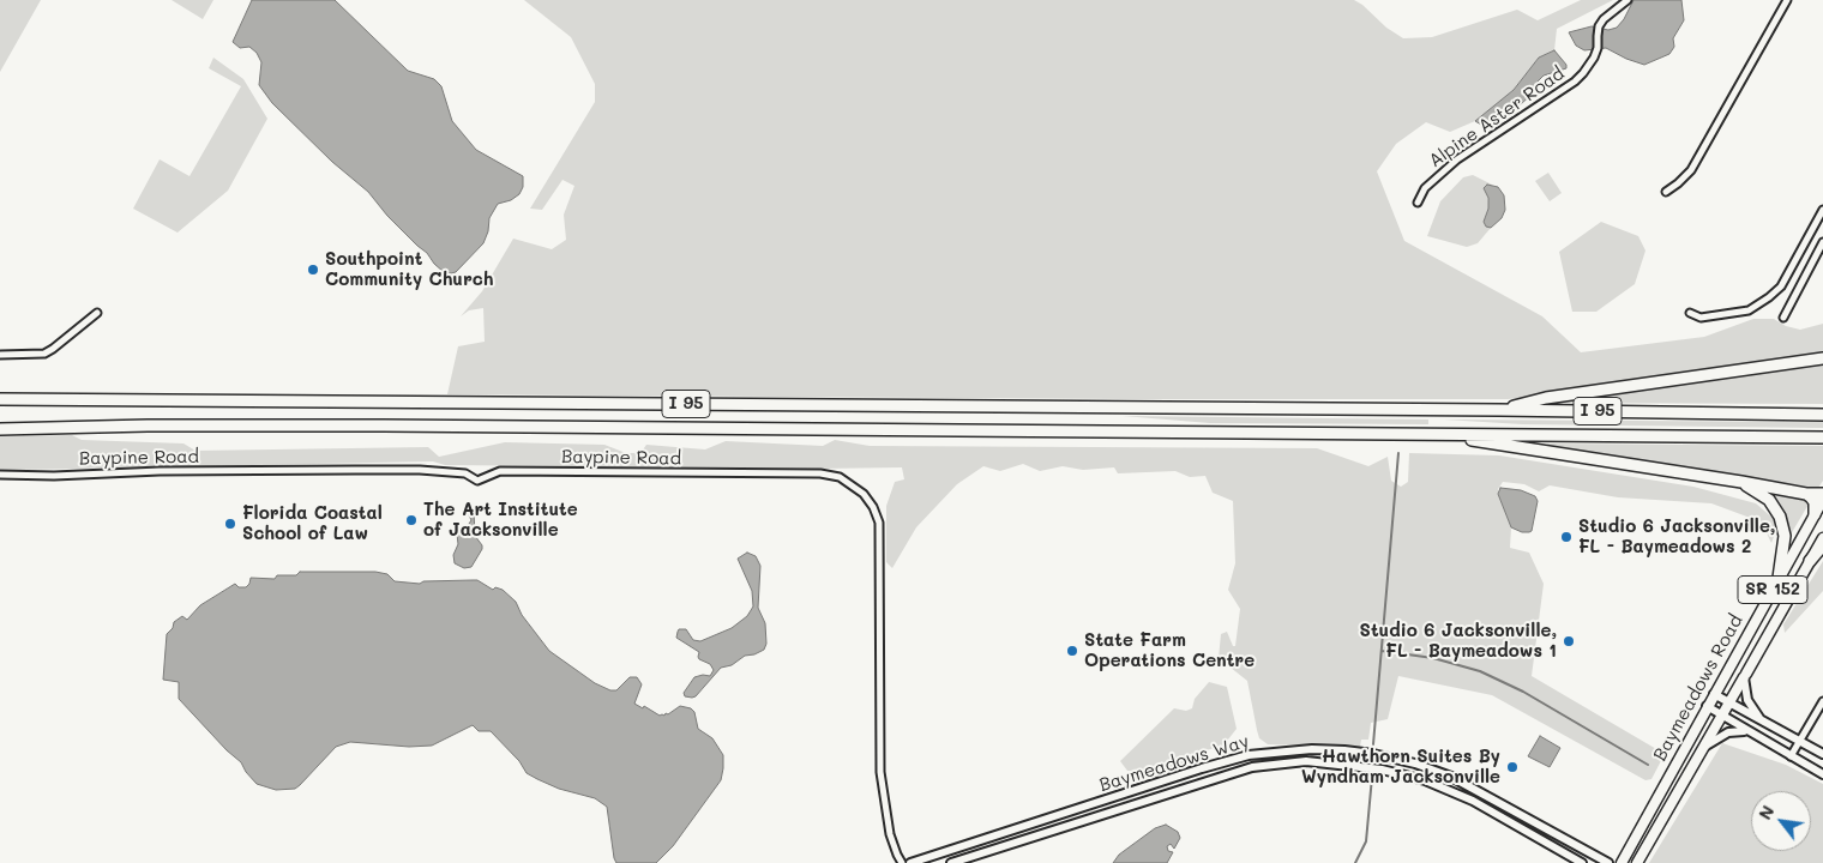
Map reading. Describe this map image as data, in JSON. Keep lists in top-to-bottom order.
{
  "streets": {
    "highway": ["I 95"],
    "main road": ["SR 152", "Baymeadows Road"],
    "street": ["Alpine Aster Road", "Baypine Road", "Baymeadows Way"]
  },
  "places": [
    "Southpoint Community Church",
    "The Art Institute of Jacksonville",
    "Florida Coastal School of Law",
    "Studio 6 Jacksonville, FL - Baymeadows 2",
    "Studio 6 Jacksonville, FL - Baymeadows 1",
    "State Farm Operations Centre",
    "Hawthorn Suites By Wyndham Jacksonville"
  ],
  "north": "top left"
}
